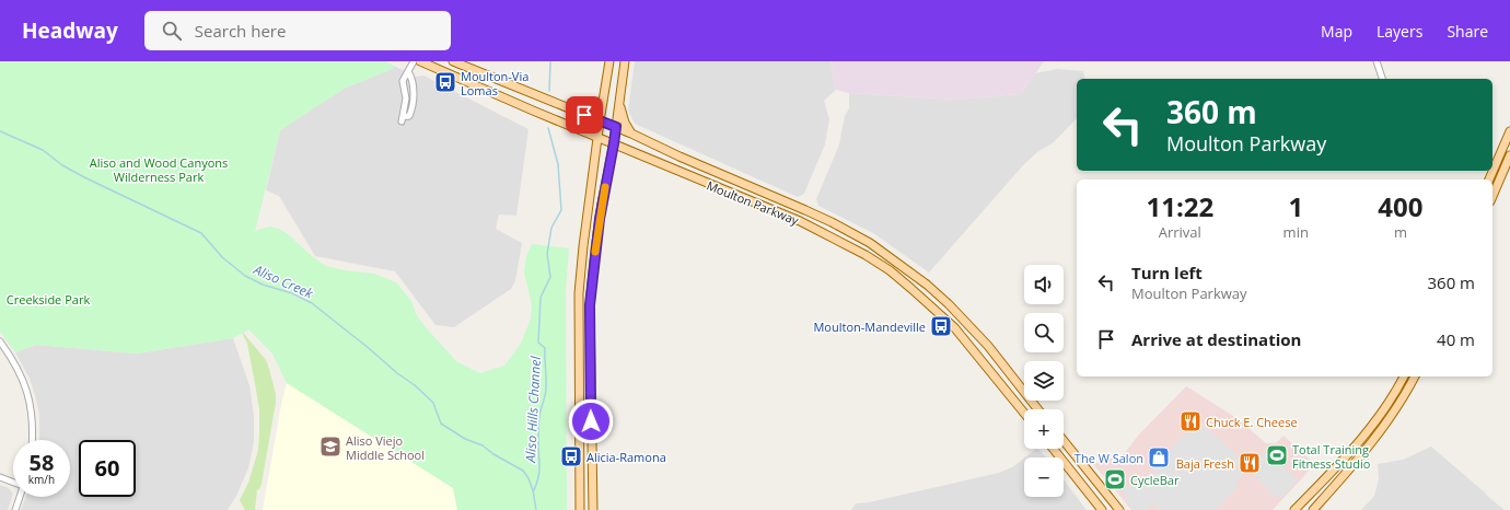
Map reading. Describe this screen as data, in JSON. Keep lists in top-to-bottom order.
{
  "streets": {
    "main road": ["Moulton Parkway"]
  },
  "water": ["Aliso Creek", "Aliso Hills Channel"],
  "parks": ["Aliso and Wood Canyons Wilderness Park", "Creekside Park"],
  "places": {
    "bus stop": ["Moulton-Via Lomas", "Moulton-Mandeville", "Alicia-Ramona"],
    "restaurant": ["Chuck E. Cheese", "Baja Fresh"],
    "school or university": ["Aliso Viejo Middle School"],
    "sports": ["Total Training Fitness Studio", "CycleBar"],
    "shop": ["The W Salon"]
  },
  "page": {
    "header": "Headway",
    "search": "Search here",
    "nav": ["Map", "Layers", "Share"],
    "turn": ["360 m", "Moulton Parkway"],
    "eta": [
      "11:22",
      "Arrival",
      "1",
      "min",
      "400",
      "m"
    ],
    "list": [
      {
        "name": "Turn left",
        "note": "Moulton Parkway",
        "value": "360 m"
      },
      {
        "name": "Arrive at destination",
        "value": "40 m"
      }
    ],
    "map_buttons": ["+", "−"],
    "speed": "58 km/h",
    "limit": "60"
  }
}
